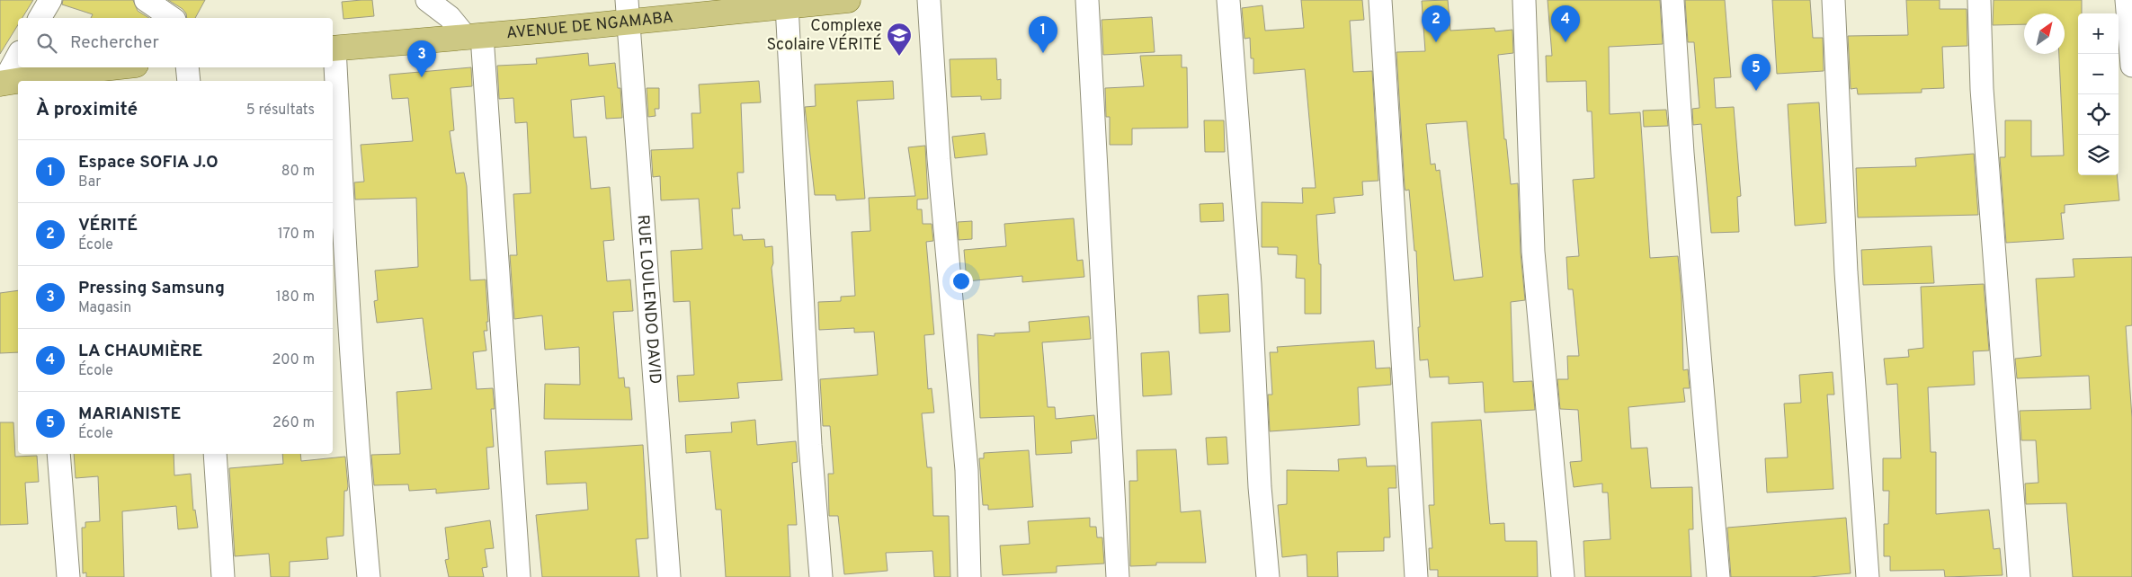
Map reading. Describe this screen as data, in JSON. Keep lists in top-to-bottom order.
{
  "streets": {
    "main road": ["AVENUE DE NGAMABA"],
    "street": ["RUE LOULENDO DAVID"]
  },
  "crossings": [
    ["AVENUE DE NGAMABA", "RUE LOULENDO DAVID"]
  ],
  "places": {
    "school or university": ["Complexe Scolaire VÉRITÉ"]
  },
  "north": "top right",
  "page": {
    "pins": [
      "2",
      "4",
      "1",
      "3",
      "5"
    ],
    "map_buttons": ["+", "−"],
    "search": "Rechercher",
    "heading": ["À proximité", "5 résultats"],
    "list": [
      {
        "mark": "1",
        "name": "Espace SOFIA J.O",
        "note": "Bar",
        "value": "80 m"
      },
      {
        "mark": "2",
        "name": "VÉRITÉ",
        "note": "École",
        "value": "170 m"
      },
      {
        "mark": "3",
        "name": "Pressing Samsung",
        "note": "Magasin",
        "value": "180 m"
      },
      {
        "mark": "4",
        "name": "LA CHAUMIÈRE",
        "note": "École",
        "value": "200 m"
      },
      {
        "mark": "5",
        "name": "MARIANISTE",
        "note": "École",
        "value": "260 m"
      }
    ]
  }
}
